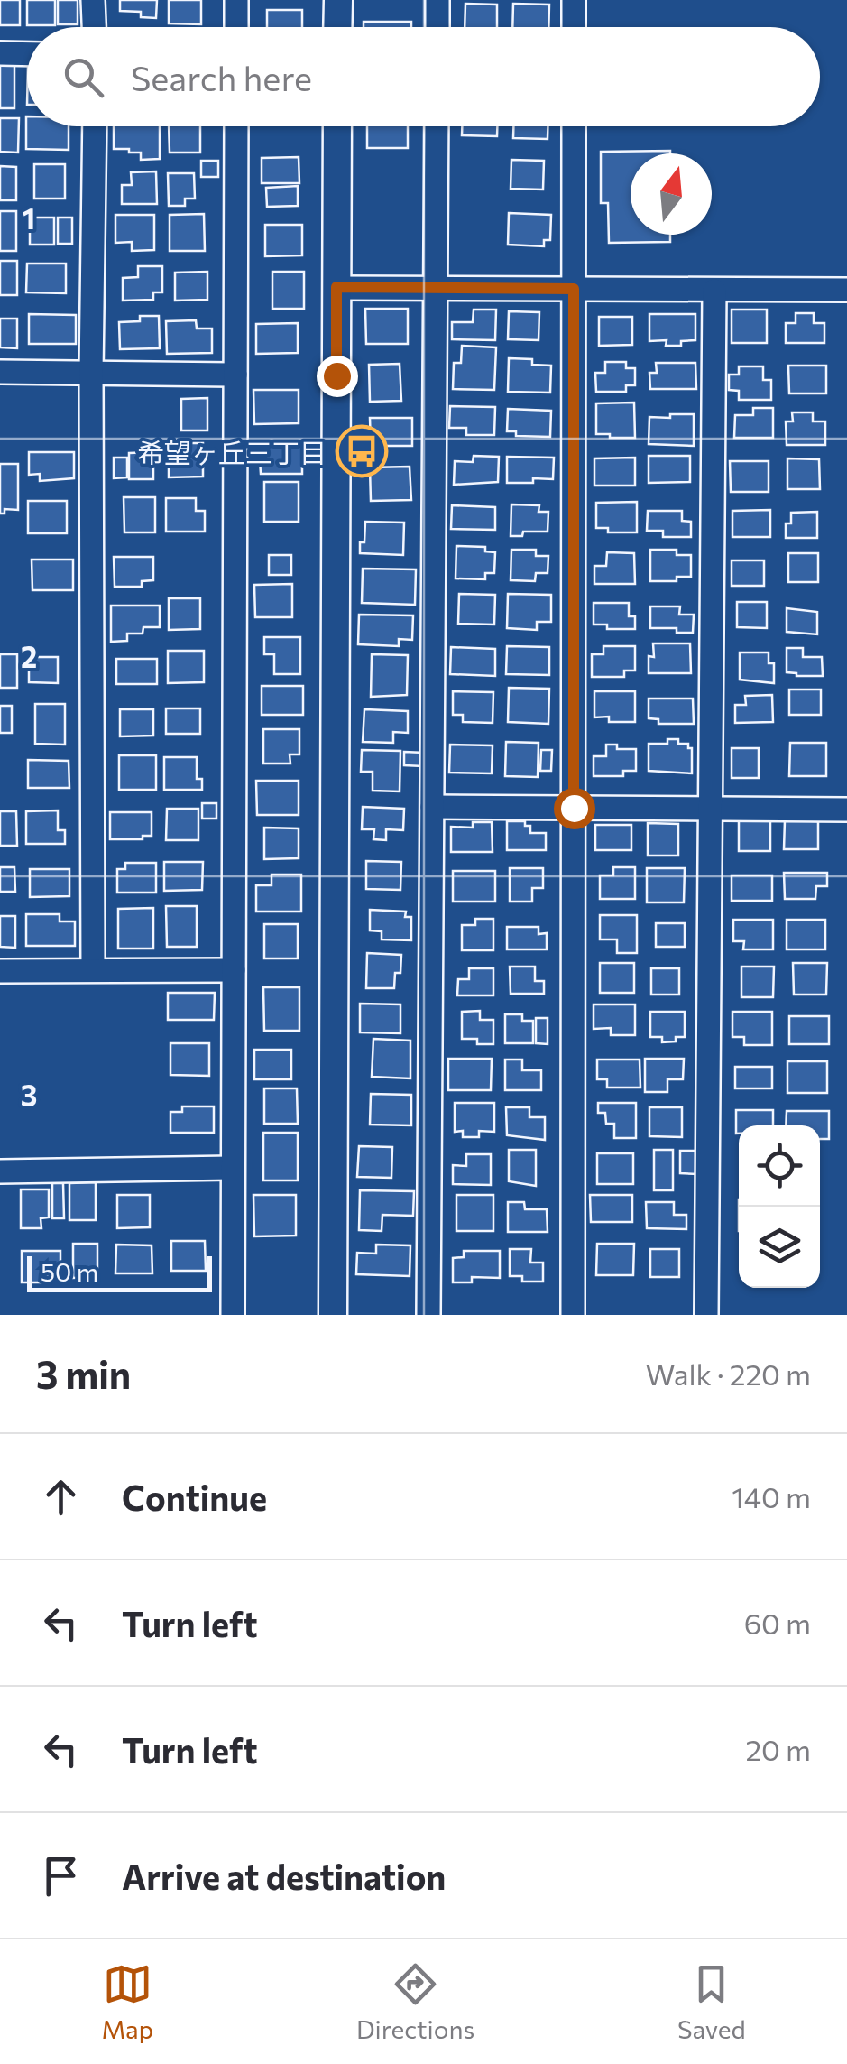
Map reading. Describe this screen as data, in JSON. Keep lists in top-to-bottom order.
{
  "places": {
    "bus stop": ["希望ヶ丘三丁目"]
  },
  "scale_bar": "50 m",
  "north": "top",
  "page": {
    "search": "Search here",
    "scale": "50 m",
    "heading": ["3 min", "Walk · 220 m"],
    "list": [
      ["Continue", "140 m"],
      ["Turn left", "60 m"],
      ["Turn left", "20 m"],
      "Arrive at destination"
    ],
    "nav": ["Map", "Directions", "Saved"]
  },
  "grid": {
    "rows": ["1", "2", "3"]
  }
}
